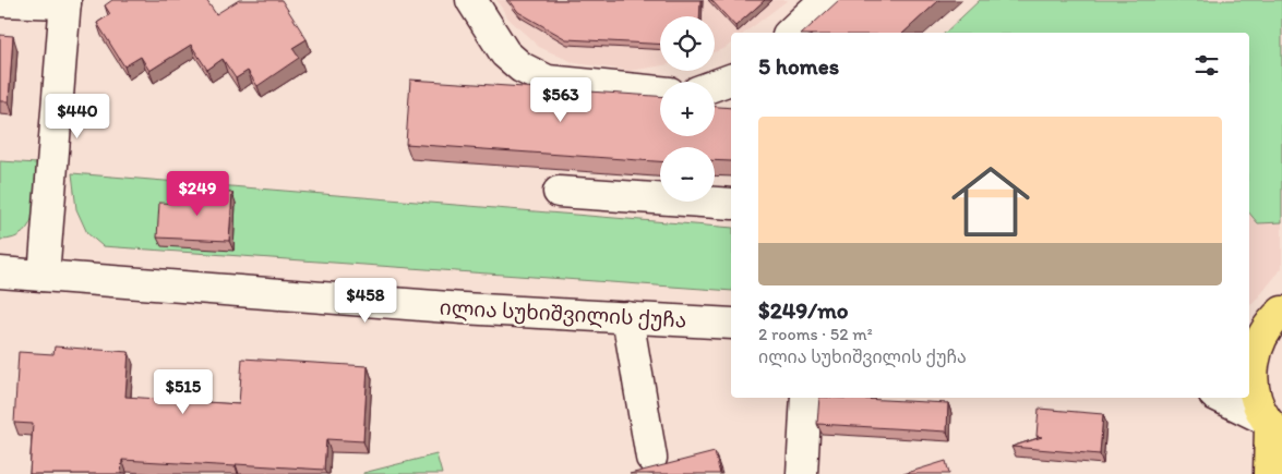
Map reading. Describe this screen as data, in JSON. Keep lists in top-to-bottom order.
{
  "streets": {
    "street": ["ილია სუხიშვილის ქუჩა"]
  },
  "page": {
    "map_buttons": ["+", "−"],
    "heading": "5 homes",
    "price": [
      "$563",
      "$440",
      "$249",
      "$458",
      "$515"
    ],
    "list": [
      {
        "name": "$249/mo",
        "note": "2 rooms · 52 m² · ილია სუხიშვილის ქუჩა"
      }
    ]
  }
}
